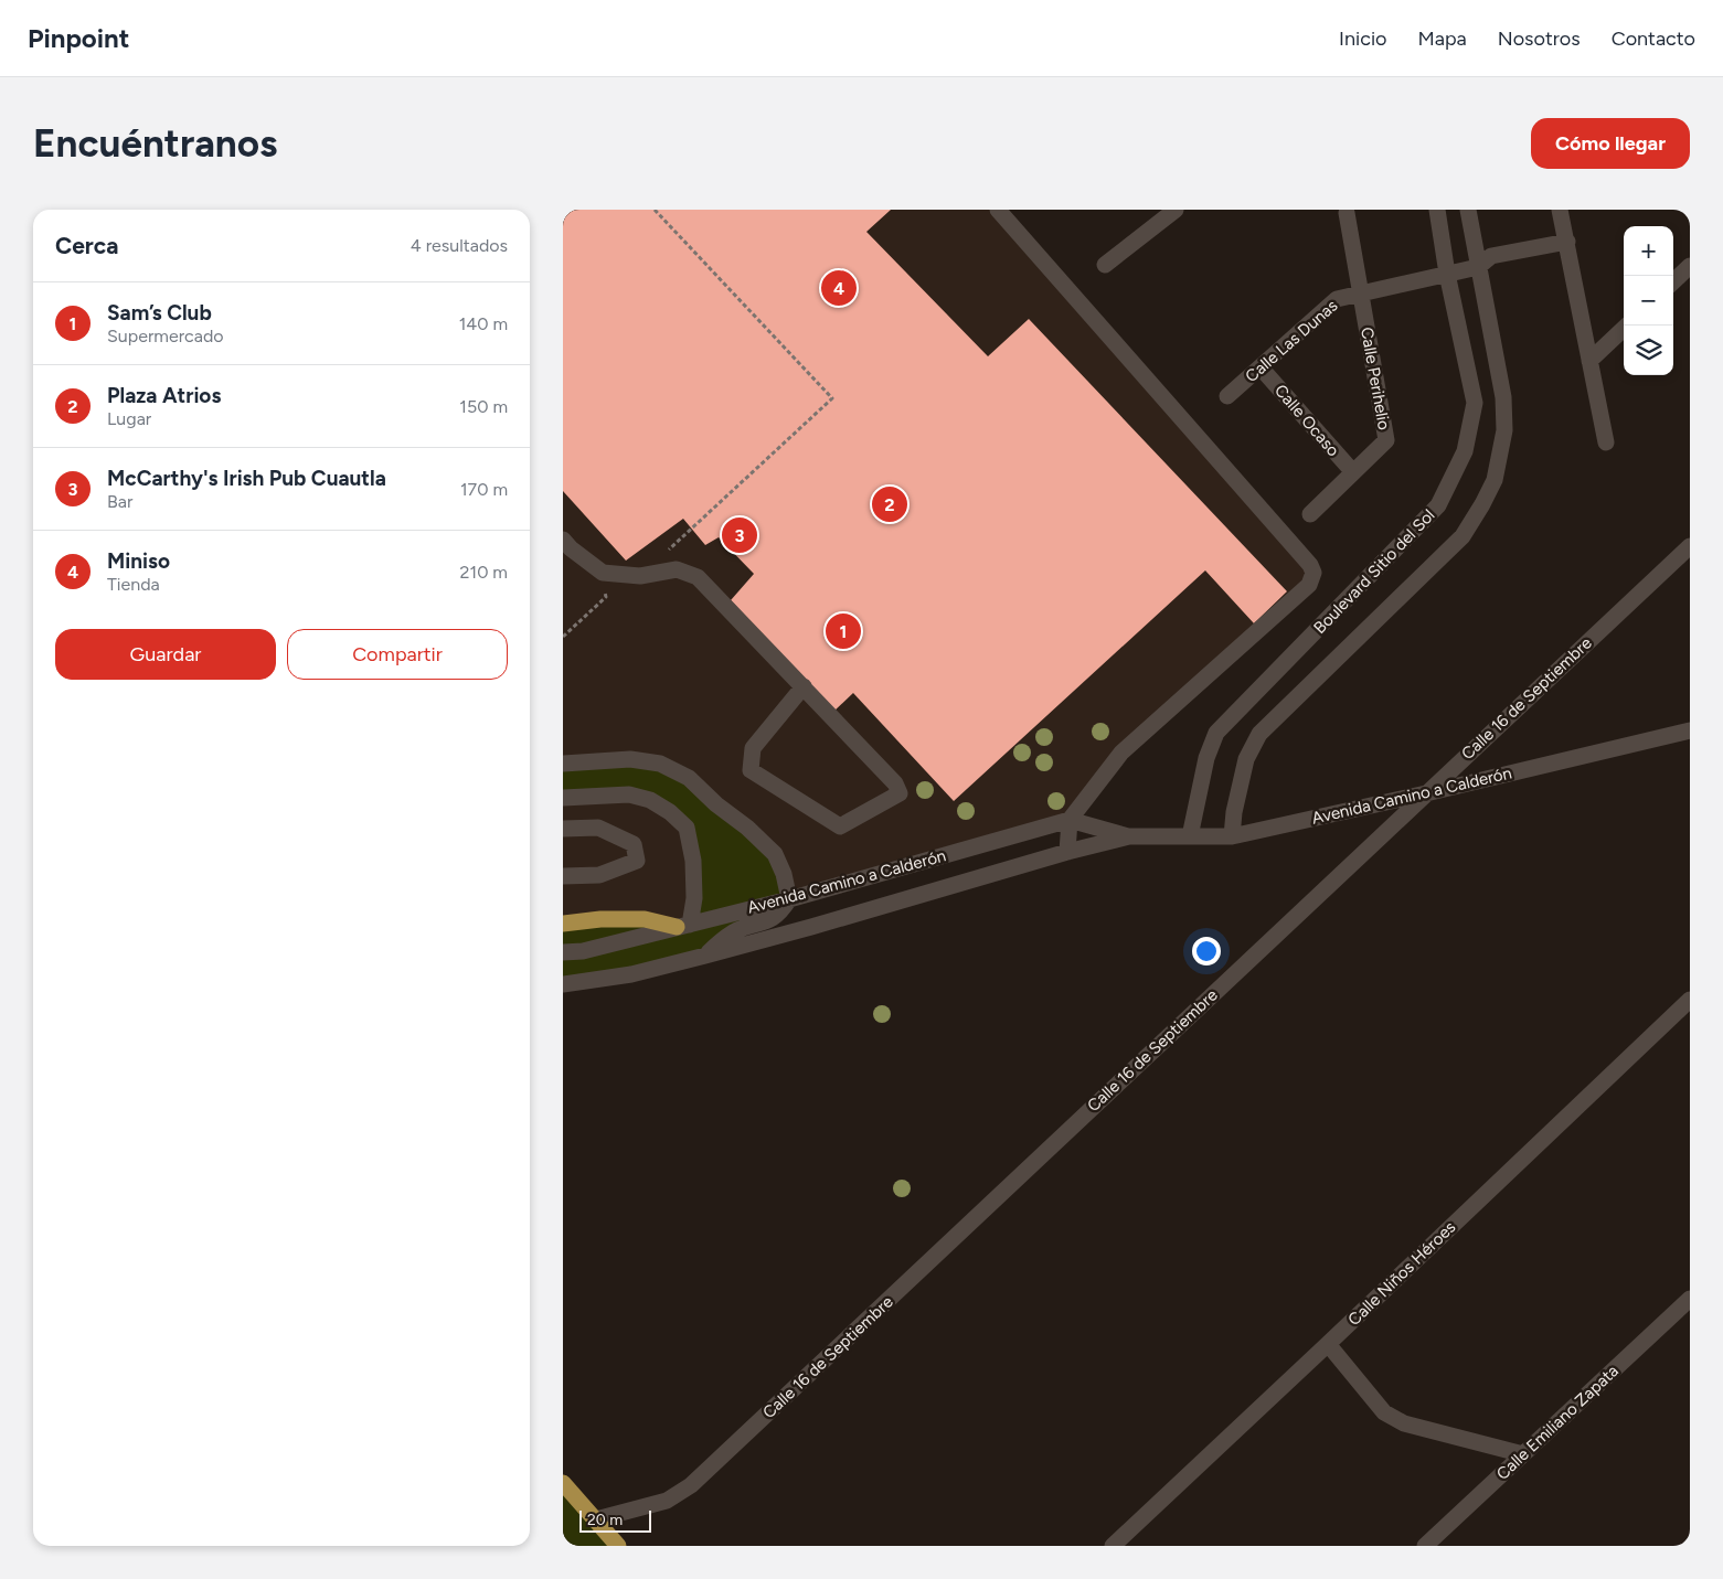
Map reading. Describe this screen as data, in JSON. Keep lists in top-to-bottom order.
{
  "streets": {
    "street": [
      "Calle Las Dunas",
      "Calle Perihelio",
      "Calle Ocaso",
      "Boulevard Sitio del Sol",
      "Calle 16 de Septiembre",
      "Avenida Camino a Calderón",
      "Calle Niños Héroes",
      "Calle Emiliano Zapata"
    ]
  },
  "crossings": [
    ["Calle Las Dunas", "Calle Perihelio"],
    ["Calle Las Dunas", "Calle Ocaso"],
    ["Calle Las Dunas", "Boulevard Sitio del Sol"],
    ["Calle Perihelio", "Calle Ocaso"],
    ["Boulevard Sitio del Sol", "Avenida Camino a Calderón"],
    ["Calle 16 de Septiembre", "Avenida Camino a Calderón"]
  ],
  "scale_bar": "20 m",
  "page": {
    "header": "Pinpoint",
    "nav": [
      "Inicio",
      "Mapa",
      "Nosotros",
      "Contacto"
    ],
    "buttons": [
      "Cómo llegar",
      ["Guardar", "Compartir"]
    ],
    "title": "Encuéntranos",
    "heading": ["Cerca", "4 resultados"],
    "map_buttons": ["+", "−"],
    "pins": [
      "4",
      "2",
      "3",
      "1"
    ],
    "list": [
      {
        "mark": "1",
        "name": "Sam’s Club",
        "note": "Supermercado",
        "value": "140 m"
      },
      {
        "mark": "2",
        "name": "Plaza Atrios",
        "note": "Lugar",
        "value": "150 m"
      },
      {
        "mark": "3",
        "name": "McCarthy's Irish Pub Cuautla",
        "note": "Bar",
        "value": "170 m"
      },
      {
        "mark": "4",
        "name": "Miniso",
        "note": "Tienda",
        "value": "210 m"
      }
    ],
    "scale": "20 m"
  }
}
